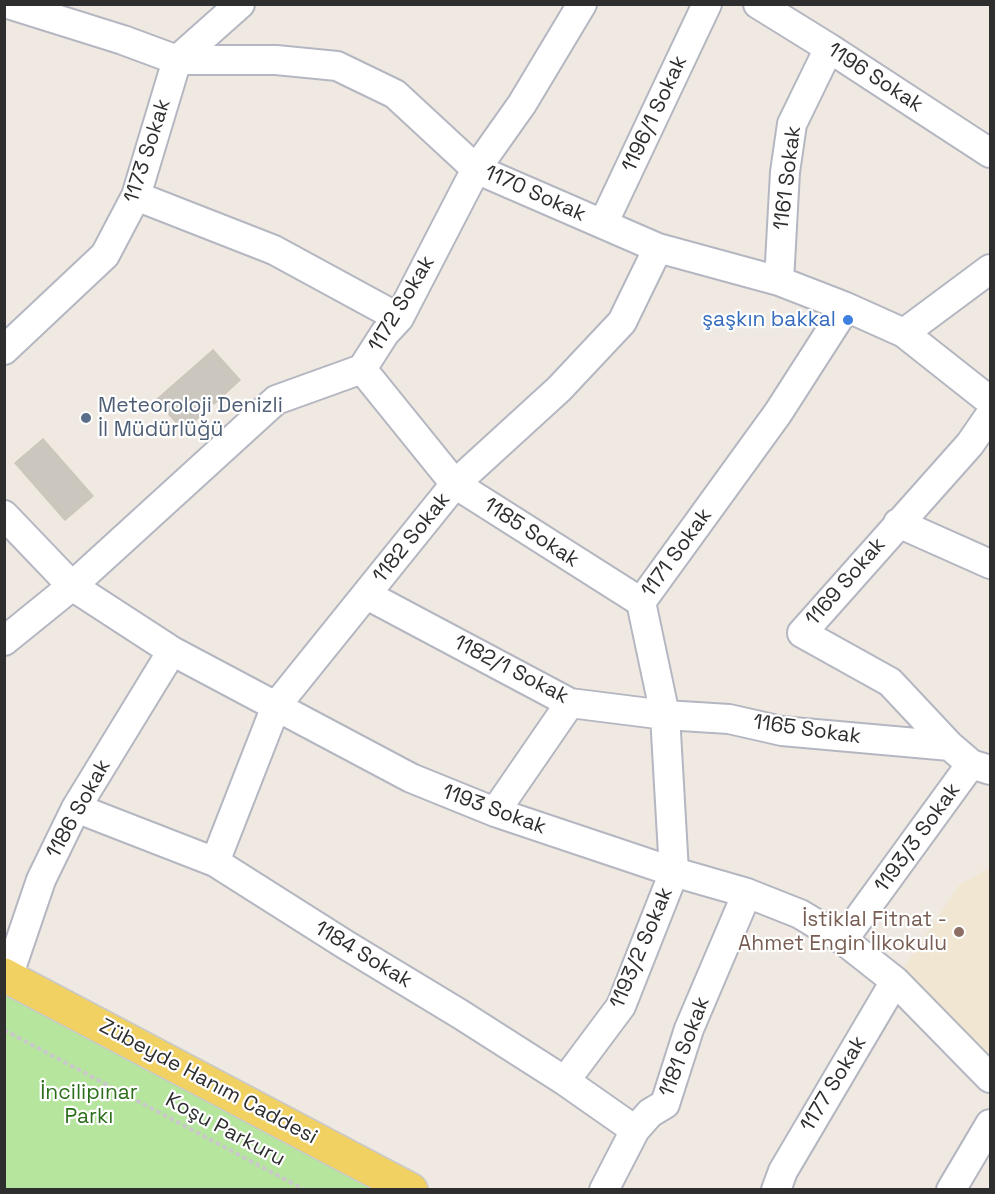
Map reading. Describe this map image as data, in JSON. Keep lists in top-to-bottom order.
{
  "streets": {
    "main road": ["Zübeyde Hanım Caddesi"],
    "street": [
      "1196 Sokak",
      "1196/1 Sokak",
      "1173 Sokak",
      "1161 Sokak",
      "1170 Sokak",
      "1172 Sokak",
      "1185 Sokak",
      "1182 Sokak",
      "1171 Sokak",
      "1169 Sokak",
      "1182/1 Sokak",
      "1165 Sokak",
      "1186 Sokak",
      "1193 Sokak",
      "1193/3 Sokak",
      "1193/2 Sokak",
      "1184 Sokak",
      "1181 Sokak",
      "1177 Sokak"
    ],
    "path": ["Koşu Parkuru"]
  },
  "crossings": [
    ["1196 Sokak", "1161 Sokak"],
    ["1196/1 Sokak", "1170 Sokak"],
    ["1173 Sokak", "1170 Sokak"],
    ["1161 Sokak", "1170 Sokak"],
    ["1170 Sokak", "1172 Sokak"],
    ["1170 Sokak", "1182 Sokak"],
    ["1170 Sokak", "1171 Sokak"],
    ["1172 Sokak", "1185 Sokak"],
    ["1172 Sokak", "1193 Sokak"],
    ["1185 Sokak", "1182 Sokak"],
    ["1185 Sokak", "1171 Sokak"],
    ["1182 Sokak", "1182/1 Sokak"],
    ["1182 Sokak", "1193 Sokak"],
    ["1182 Sokak", "1184 Sokak"],
    ["1171 Sokak", "1182/1 Sokak"],
    ["1171 Sokak", "1165 Sokak"],
    ["1171 Sokak", "1193 Sokak"],
    ["1171 Sokak", "1193/2 Sokak"],
    ["1169 Sokak", "1165 Sokak"],
    ["1169 Sokak", "1193/3 Sokak"],
    ["1182/1 Sokak", "1165 Sokak"],
    ["1165 Sokak", "1193/3 Sokak"],
    ["1186 Sokak", "1193 Sokak"],
    ["1186 Sokak", "1184 Sokak"],
    ["1186 Sokak", "Zübeyde Hanım Caddesi"],
    ["1193 Sokak", "1193/3 Sokak"],
    ["1193 Sokak", "1193/2 Sokak"],
    ["1193 Sokak", "1181 Sokak"],
    ["1193 Sokak", "1177 Sokak"],
    ["1193/2 Sokak", "1184 Sokak"],
    ["1184 Sokak", "1181 Sokak"]
  ],
  "parks": ["İncilipınar Parkı"],
  "places": ["şaşkın bakkal", "Meteoroloji Denizli İl Müdürlüğü", "İstiklal Fitnat - Ahmet Engin İlkokulu"]
}
